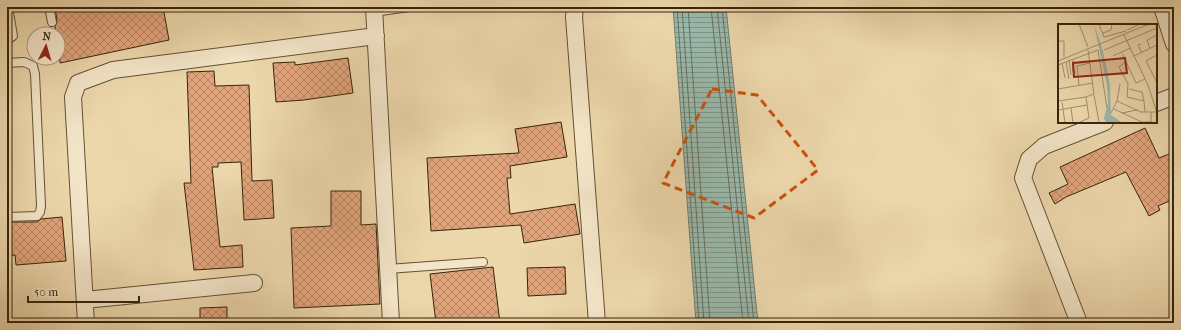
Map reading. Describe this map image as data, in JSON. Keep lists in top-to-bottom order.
{
  "scale_bar": "50 m",
  "north": "top"
}
